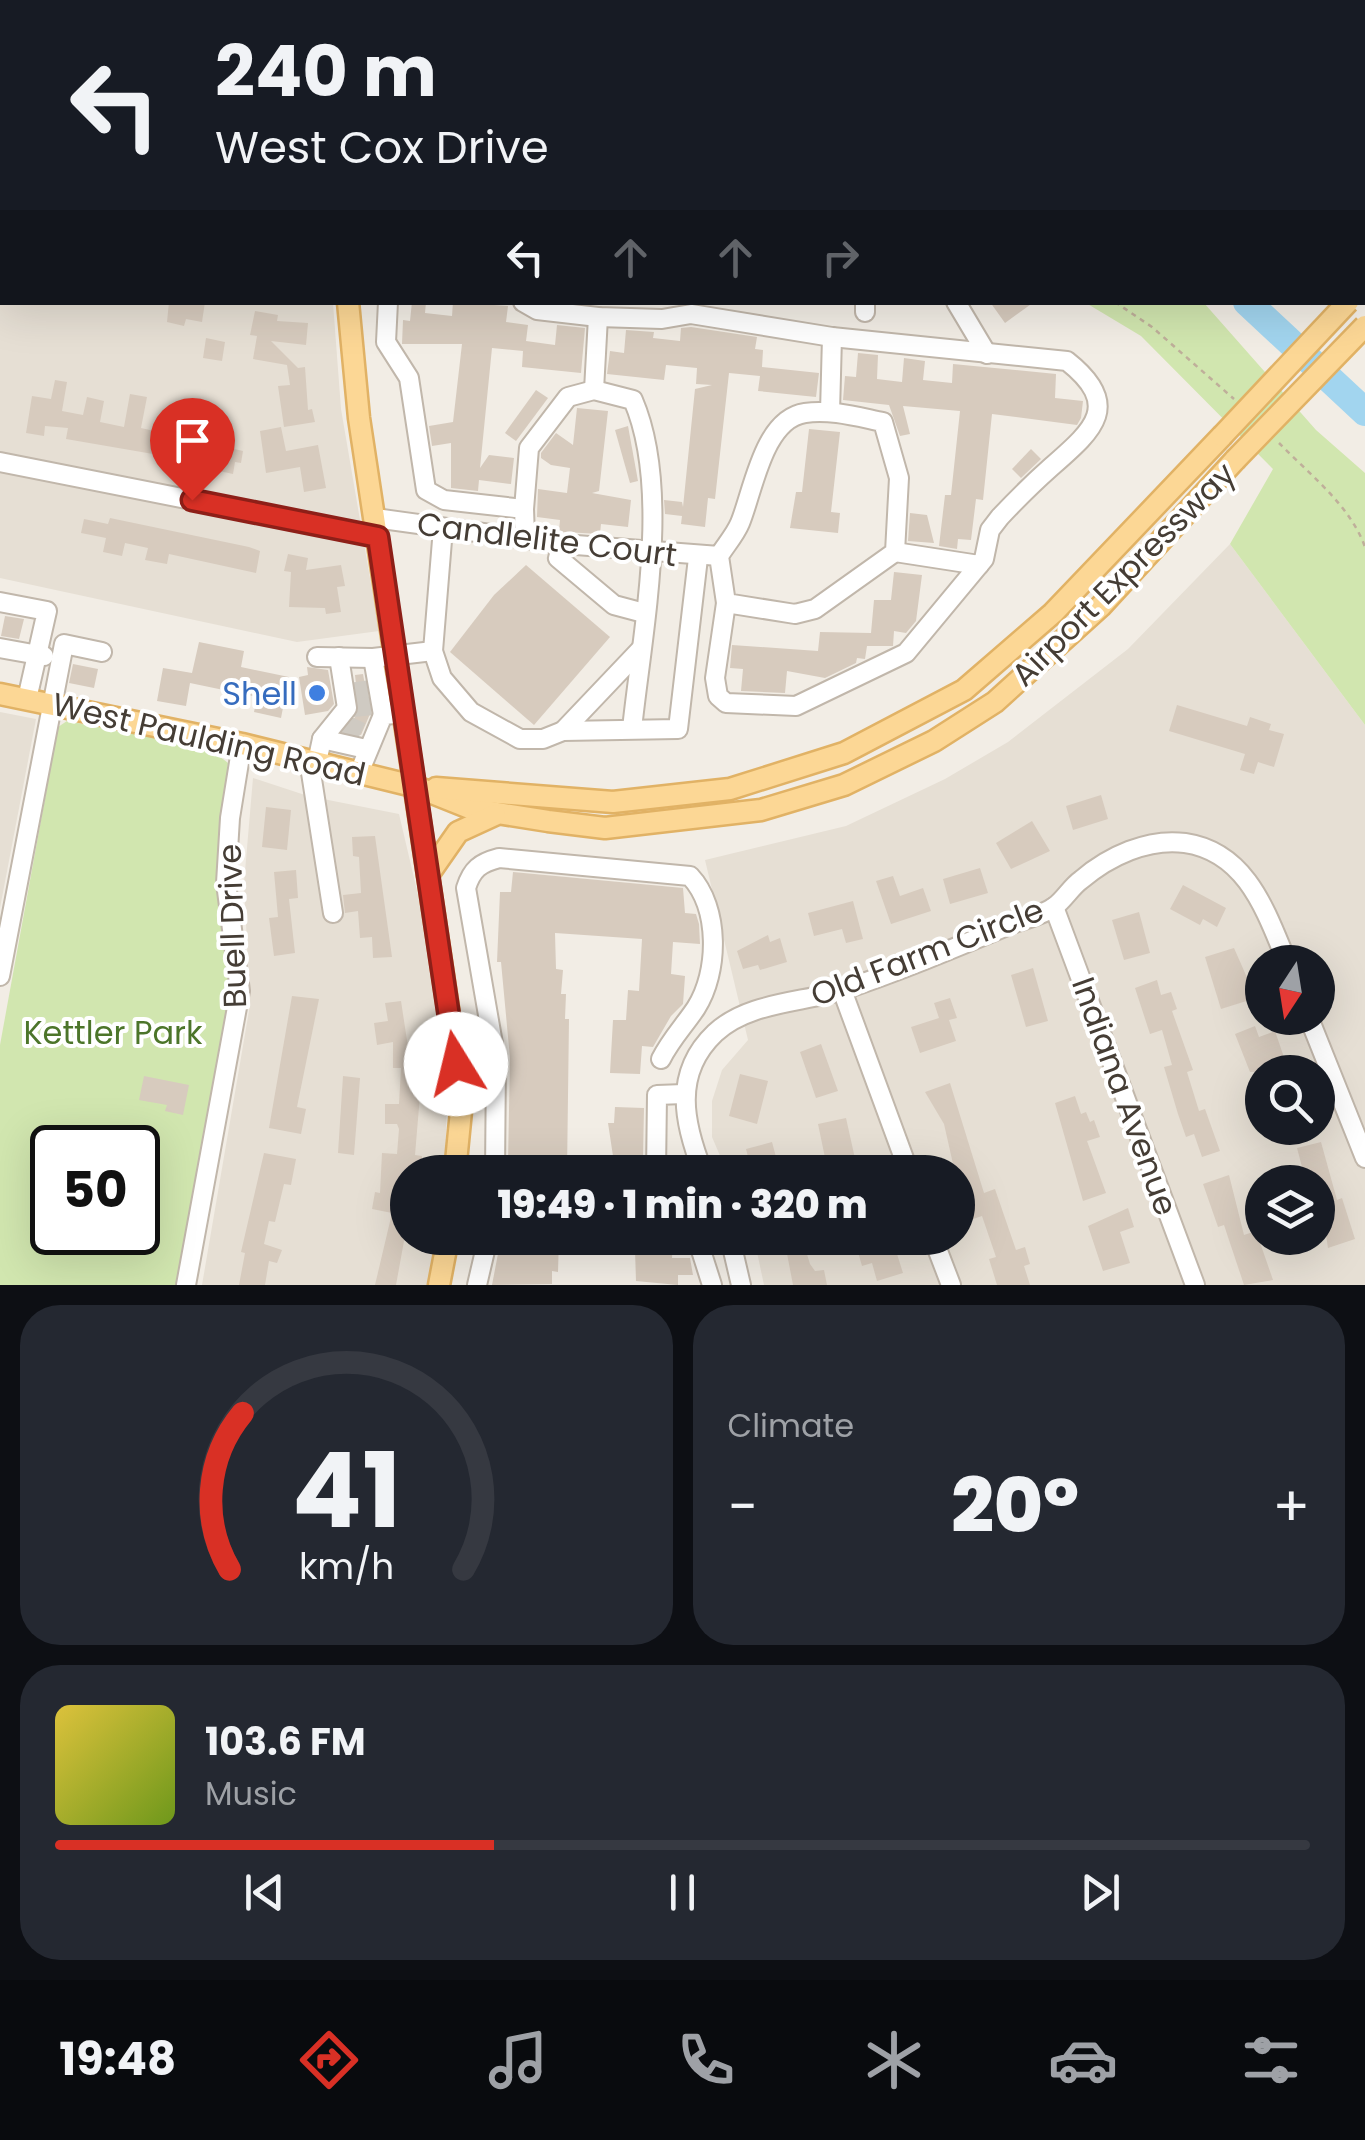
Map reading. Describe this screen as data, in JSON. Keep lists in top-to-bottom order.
{
  "streets": {
    "main road": ["Airport Expressway", "West Paulding Road"],
    "street": [
      "Candlelite Court",
      "Buell Drive",
      "Old Farm Circle",
      "Indiana Avenue"
    ]
  },
  "crossings": [
    ["Airport Expressway", "West Paulding Road"],
    ["West Paulding Road", "Buell Drive"],
    ["Old Farm Circle", "Indiana Avenue"]
  ],
  "parks": ["Kettler Park"],
  "places": ["Shell"],
  "north": "bottom",
  "page": {
    "turn": ["240 m", "West Cox Drive"],
    "limit": "50",
    "trip": "19:49 · 1 min · 320 m",
    "tile": "Climate",
    "heat": ["−", "20°", "+"],
    "song": ["103.6 FM", "Music"],
    "tabs": "19:48",
    "gauge": ["41", "km/h"]
  }
}
